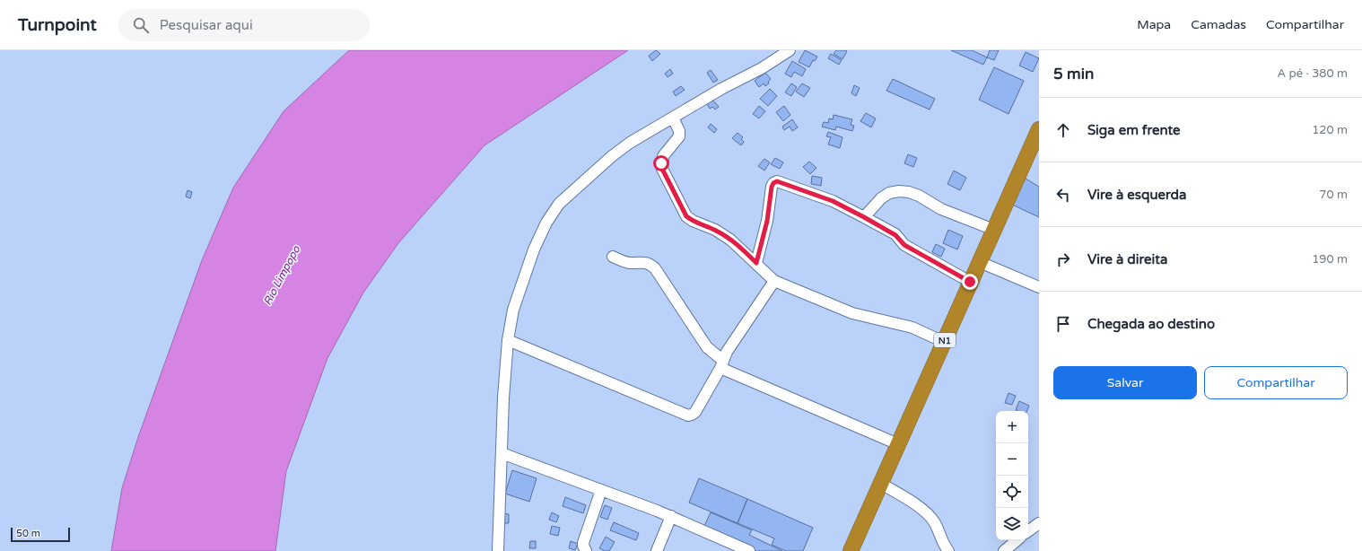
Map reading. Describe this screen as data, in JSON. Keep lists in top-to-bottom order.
{
  "streets": {
    "highway": ["N1"]
  },
  "water": ["Rio Limpopo"],
  "scale_bar": "50 m",
  "page": {
    "header": "Turnpoint",
    "search": "Pesquisar aqui",
    "nav": ["Mapa", "Camadas", "Compartilhar"],
    "heading": ["5 min", "A pé · 380 m"],
    "list": [
      ["Siga em frente", "120 m"],
      ["Vire à esquerda", "70 m"],
      ["Vire à direita", "190 m"],
      "Chegada ao destino"
    ],
    "buttons": ["Salvar", "Compartilhar"],
    "map_buttons": ["+", "−"],
    "scale": "50 m"
  }
}
